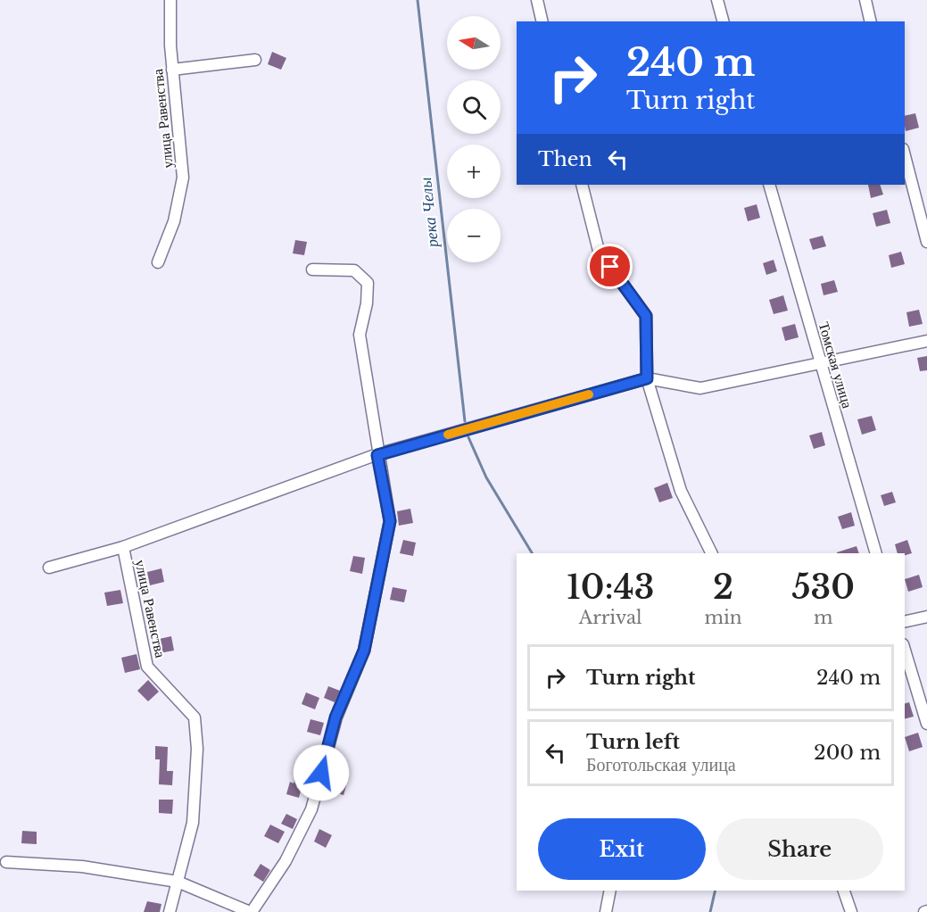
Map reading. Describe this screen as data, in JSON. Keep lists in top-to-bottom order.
{
  "streets": {
    "street": ["улица Равенства", "Томская улица"]
  },
  "water": ["река Челы"],
  "north": "left",
  "page": {
    "map_buttons": ["+", "−"],
    "turn": ["240 m", "Turn right"],
    "then": "Then",
    "eta": [
      "10:43",
      "Arrival",
      "2",
      "min",
      "530",
      "m"
    ],
    "list": [
      {
        "name": "Turn right",
        "value": "240 m"
      },
      {
        "name": "Turn left",
        "note": "Боготольская улица",
        "value": "200 m"
      }
    ],
    "buttons": ["Exit", "Share"]
  }
}
